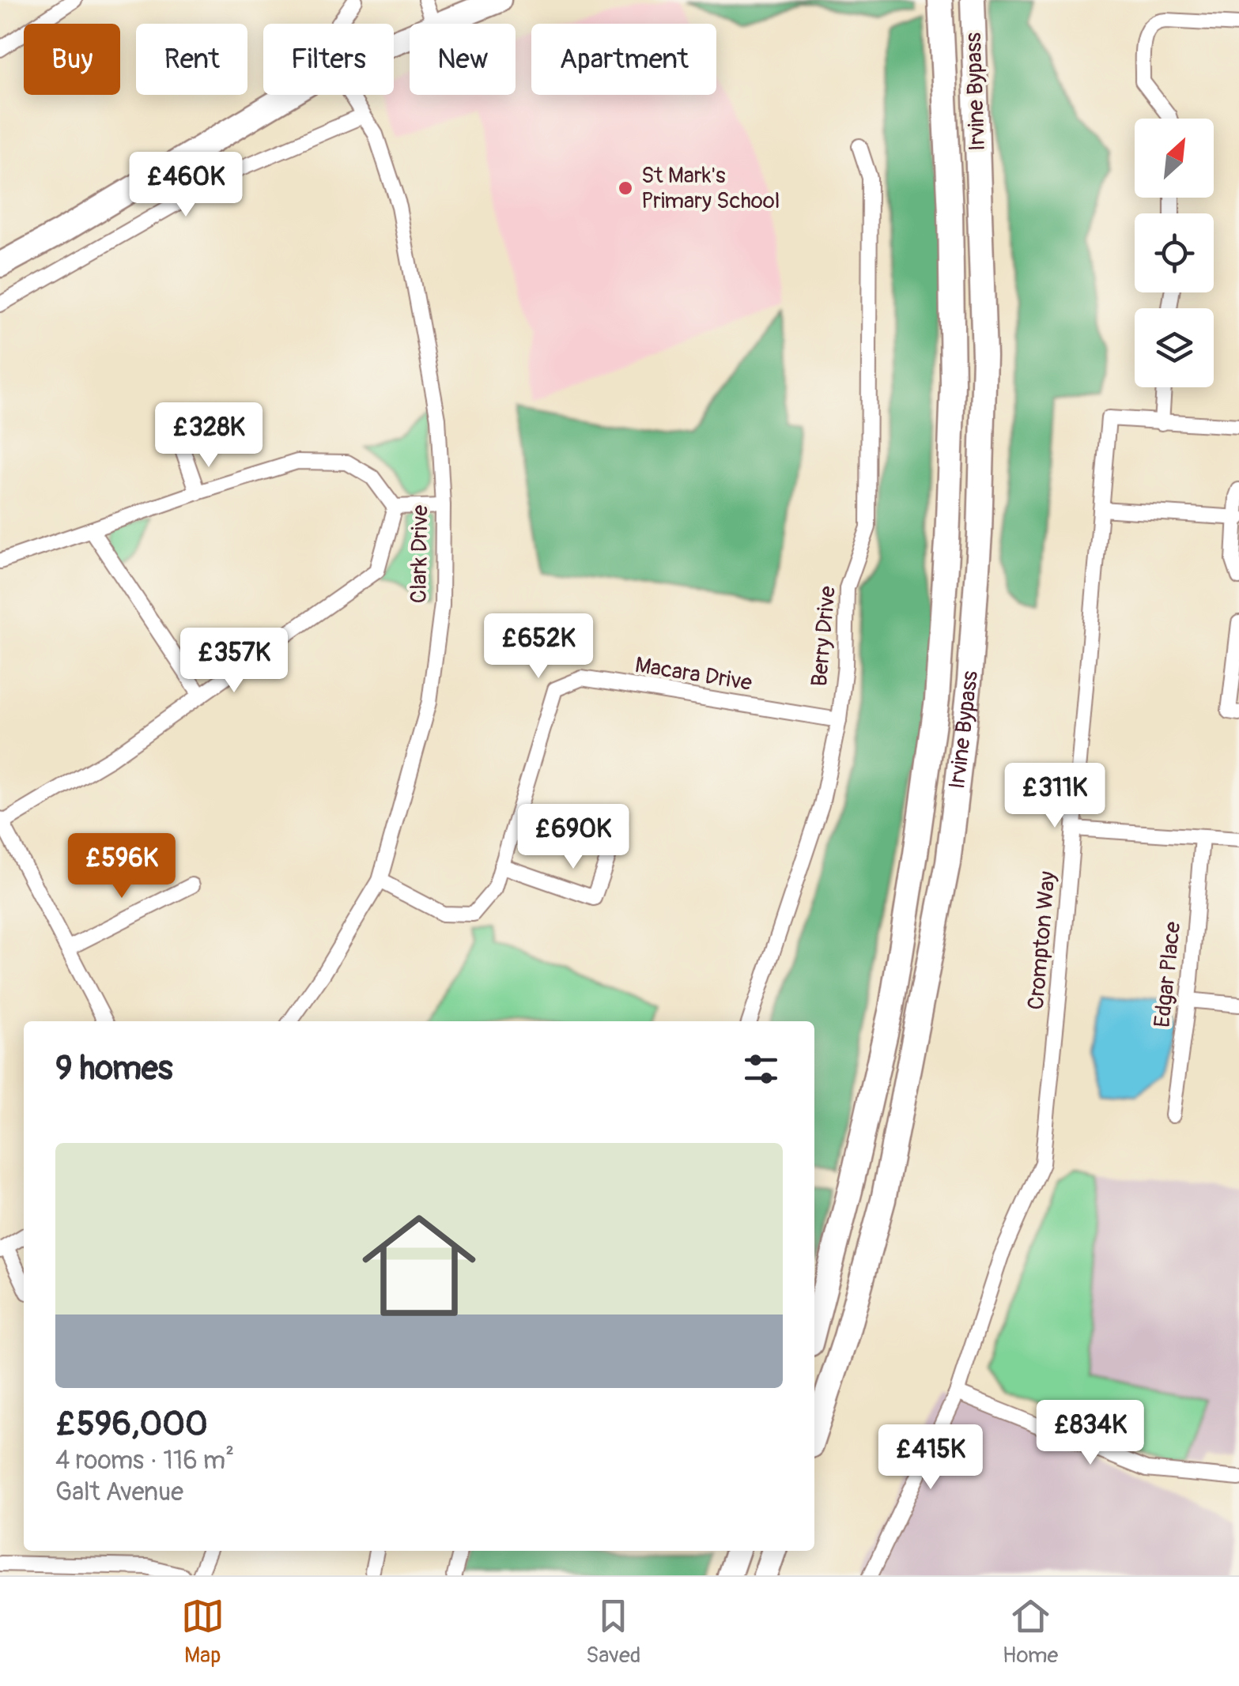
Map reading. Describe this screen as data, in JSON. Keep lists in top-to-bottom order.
{
  "streets": {
    "main road": ["Irvine Bypass"],
    "street": [
      "Clark Drive",
      "Berry Drive",
      "Macara Drive",
      "Crompton Way",
      "Edgar Place"
    ]
  },
  "crossings": [
    ["Clark Drive", "Macara Drive"],
    ["Berry Drive", "Macara Drive"]
  ],
  "places": ["St Mark's Primary School"],
  "north": "top right",
  "page": {
    "chip": [
      "Buy",
      "Rent",
      "Filters",
      "New",
      "Apartment"
    ],
    "price": [
      "£460K",
      "£328K",
      "£652K",
      "£357K",
      "£311K",
      "£690K",
      "£596K",
      "£834K",
      "£415K"
    ],
    "heading": "9 homes",
    "list": [
      {
        "name": "£596,000",
        "note": "4 rooms · 116 m² · Galt Avenue"
      }
    ],
    "tabs": ["Map", "Saved", "Home"]
  }
}
